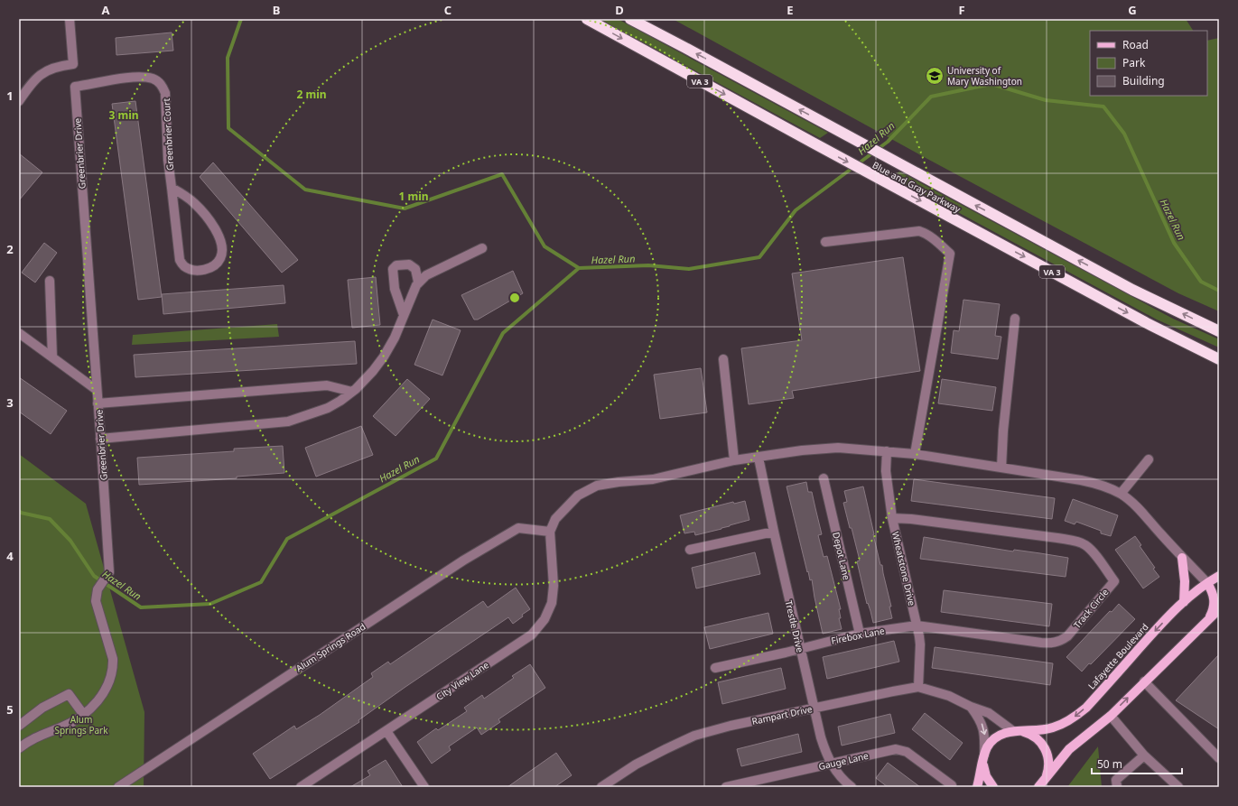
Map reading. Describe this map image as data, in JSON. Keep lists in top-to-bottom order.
{
  "streets": {
    "highway": ["VA 3", "Blue and Gray Parkway"],
    "main road": ["Lafayette Boulevard"],
    "street": [
      "Greenbrier Court",
      "Greenbrier Drive",
      "Depot Lane",
      "Wheatstone Drive",
      "Track Circle",
      "Trestle Drive",
      "Firebox Lane",
      "Alum Springs Road",
      "City View Lane",
      "Rampart Drive",
      "Gauge Lane"
    ]
  },
  "crossings": [
    ["Greenbrier Court", "Greenbrier Drive"],
    ["Depot Lane", "Firebox Lane"],
    ["Wheatstone Drive", "Track Circle"],
    ["Wheatstone Drive", "Firebox Lane"],
    ["Wheatstone Drive", "Rampart Drive"],
    ["Track Circle", "Firebox Lane"],
    ["Trestle Drive", "Firebox Lane"],
    ["Trestle Drive", "Rampart Drive"],
    ["Trestle Drive", "Gauge Lane"],
    ["Alum Springs Road", "City View Lane"],
    ["Lafayette Boulevard", "Rampart Drive"]
  ],
  "water": ["Hazel Run"],
  "parks": ["Alum Springs Park"],
  "places": {
    "school or university": ["University of Mary Washington"]
  },
  "legend": ["Road", "Park", "Building"],
  "scale_bar": "50 m",
  "grid": {
    "columns": [
      "A",
      "B",
      "C",
      "D",
      "E",
      "F",
      "G"
    ],
    "rows": [
      "1",
      "2",
      "3",
      "4",
      "5"
    ]
  },
  "rings": ["2 min", "3 min", "1 min"]
}
